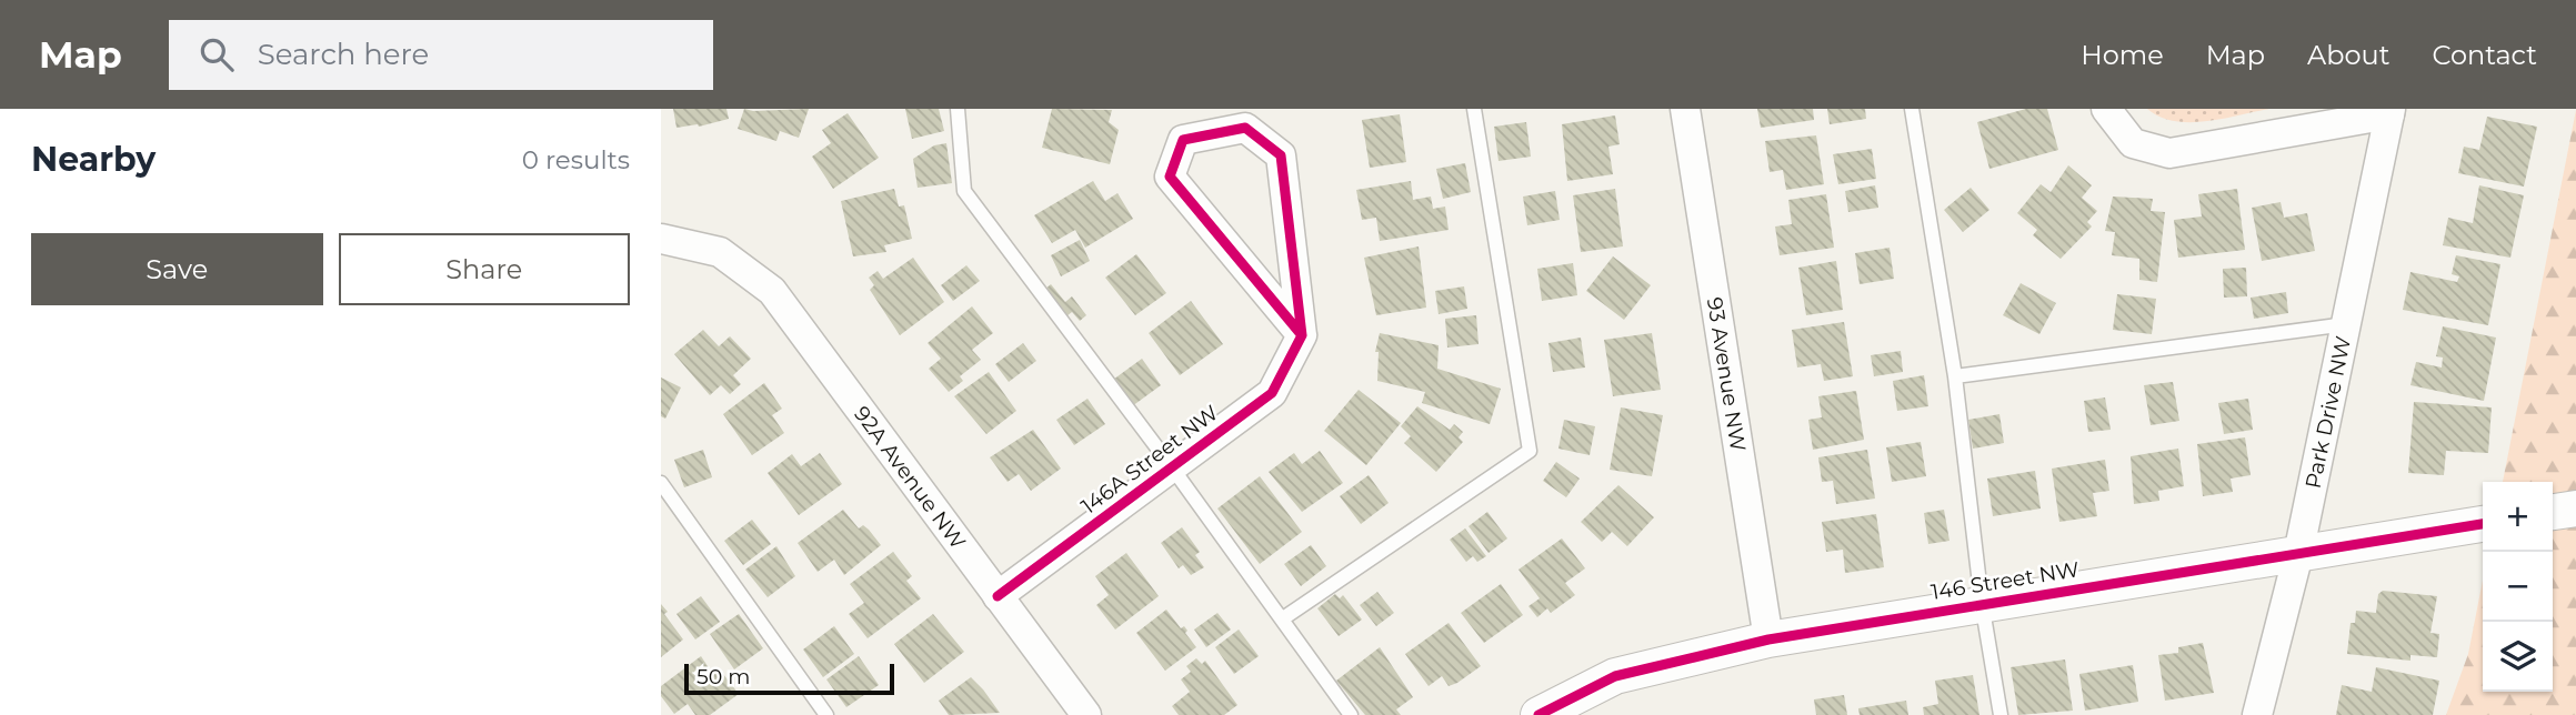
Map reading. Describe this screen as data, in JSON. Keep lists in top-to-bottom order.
{
  "streets": {
    "street": [
      "93 Avenue NW",
      "Park Drive NW",
      "146A Street NW",
      "92A Avenue NW",
      "146 Street NW"
    ]
  },
  "crossings": [
    ["93 Avenue NW", "146 Street NW"],
    ["Park Drive NW", "146 Street NW"],
    ["146A Street NW", "92A Avenue NW"]
  ],
  "scale_bar": "50 m",
  "page": {
    "header": "Map",
    "search": "Search here",
    "nav": [
      "Home",
      "Map",
      "About",
      "Contact"
    ],
    "heading": ["Nearby", "0 results"],
    "buttons": ["Save", "Share"],
    "map_buttons": ["+", "−"],
    "scale": "50 m"
  }
}
